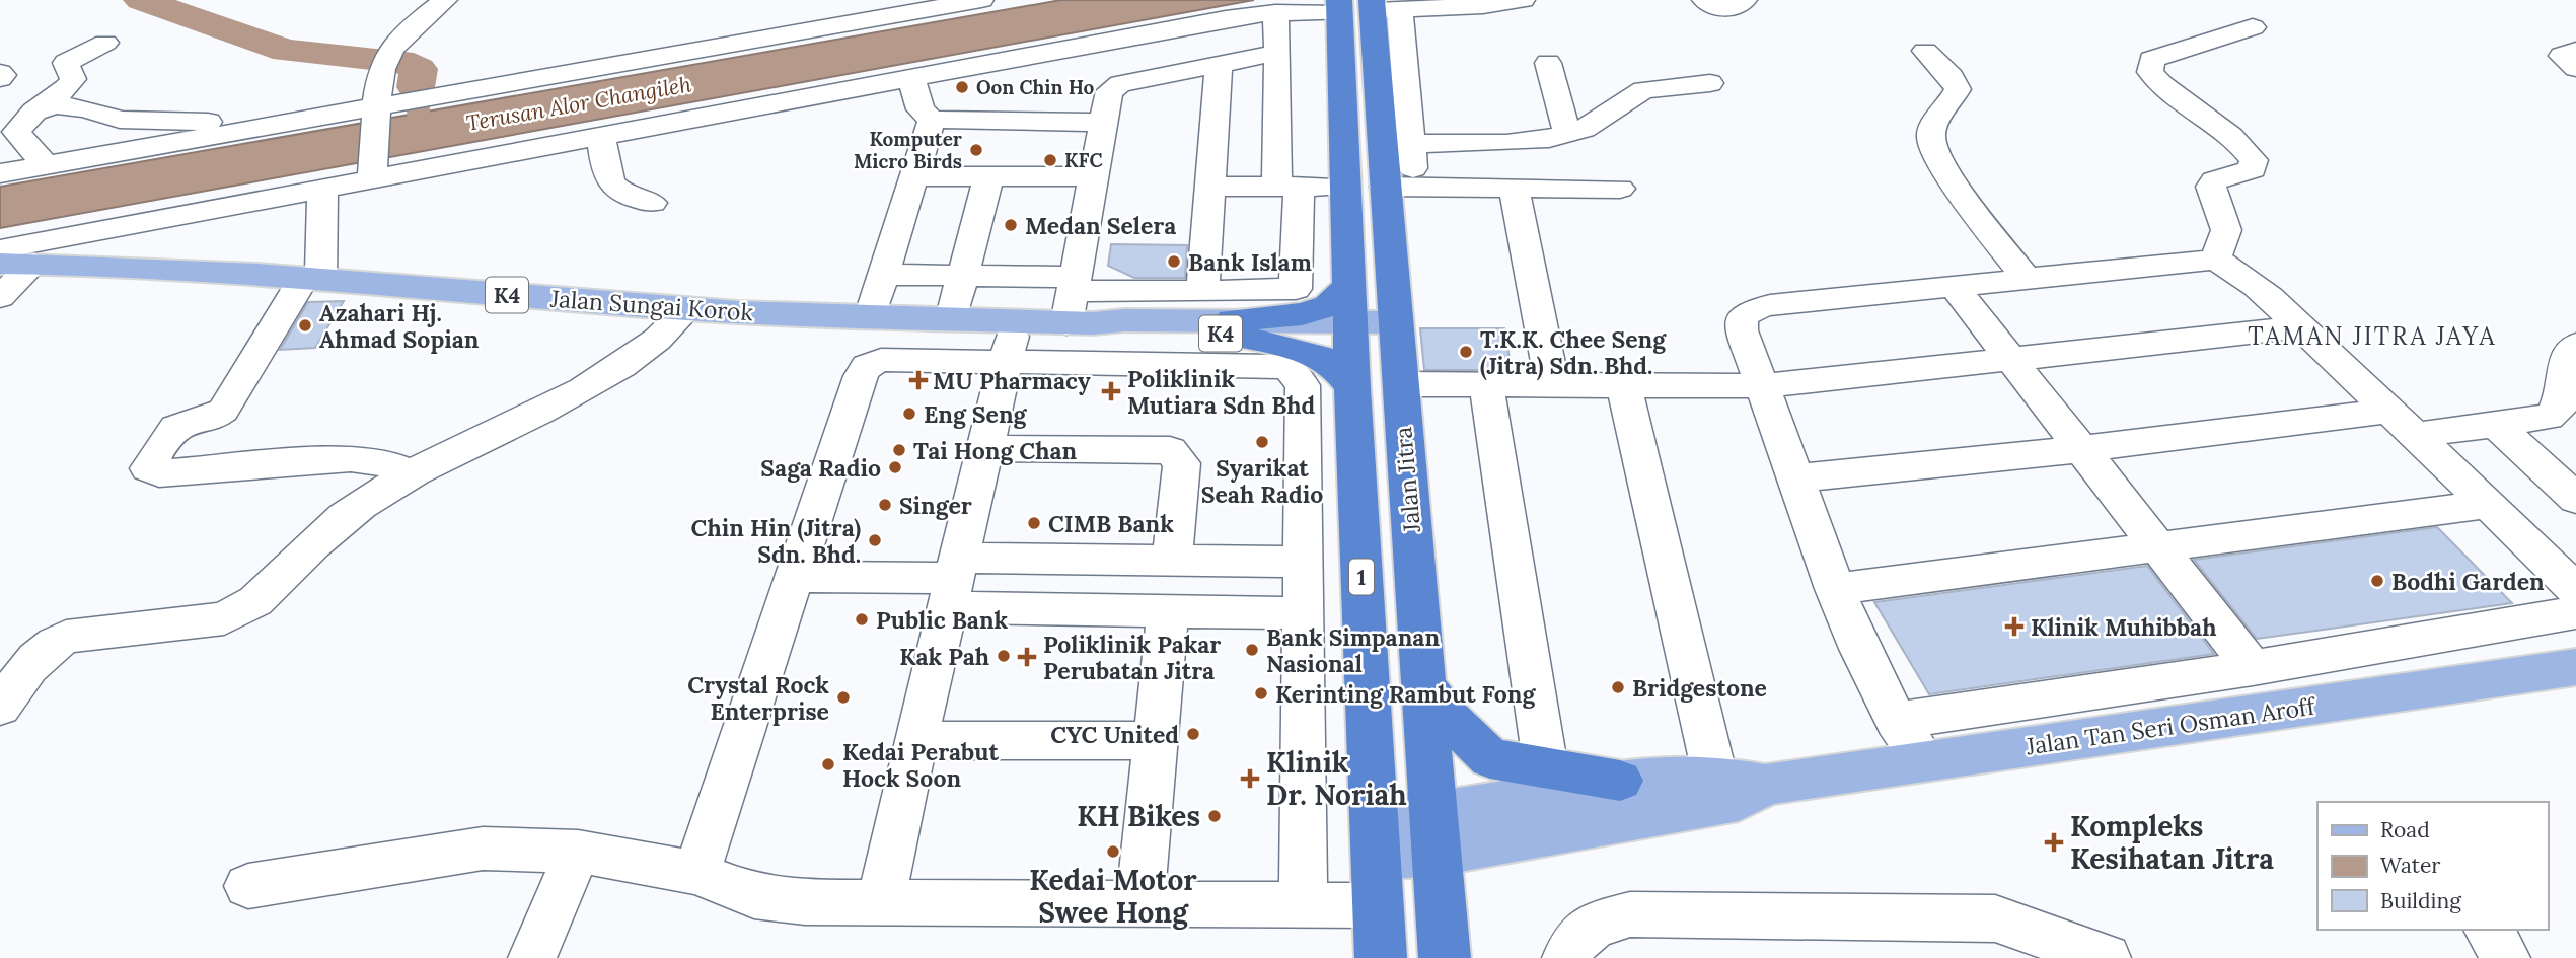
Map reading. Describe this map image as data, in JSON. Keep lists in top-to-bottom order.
{
  "streets": {
    "highway": ["Jalan Jitra", "1"],
    "main road": ["K4", "Jalan Sungai Korok", "Jalan Tan Seri Osman Aroff"]
  },
  "crossings": [
    ["K4", "Jalan Sungai Korok"],
    ["K4", "Jalan Jitra"],
    ["Jalan Sungai Korok", "Jalan Jitra"],
    ["Jalan Jitra", "Jalan Tan Seri Osman Aroff"]
  ],
  "districts": ["TAMAN JITRA JAYA"],
  "water": ["Terusan Alor Changileh"],
  "places": {
    "other": [
      "Oon Chin Ho",
      "Komputer Micro Birds",
      "KFC",
      "Medan Selera",
      "Bank Islam",
      "Azahari Hj. Ahmad Sopian",
      "T.K.K. Chee Seng (Jitra) Sdn. Bhd.",
      "Eng Seng",
      "Syarikat Seah Radio",
      "Tai Hong Chan",
      "Saga Radio",
      "Singer",
      "CIMB Bank",
      "Chin Hin (Jitra) Sdn. Bhd.",
      "Bodhi Garden",
      "Public Bank",
      "Bank Simpanan Nasional",
      "Kak Pah",
      "Bridgestone",
      "Kerinting Rambut Fong",
      "Crystal Rock Enterprise",
      "CYC United",
      "Kedai Perabut Hock Soon",
      "KH Bikes",
      "Kedai Motor Swee Hong"
    ],
    "health": [
      "MU Pharmacy",
      "Poliklinik Mutiara Sdn Bhd",
      "Klinik Muhibbah",
      "Poliklinik Pakar Perubatan Jitra",
      "Klinik Dr. Noriah",
      "Kompleks Kesihatan Jitra"
    ]
  },
  "legend": ["Road", "Water", "Building"]
}
